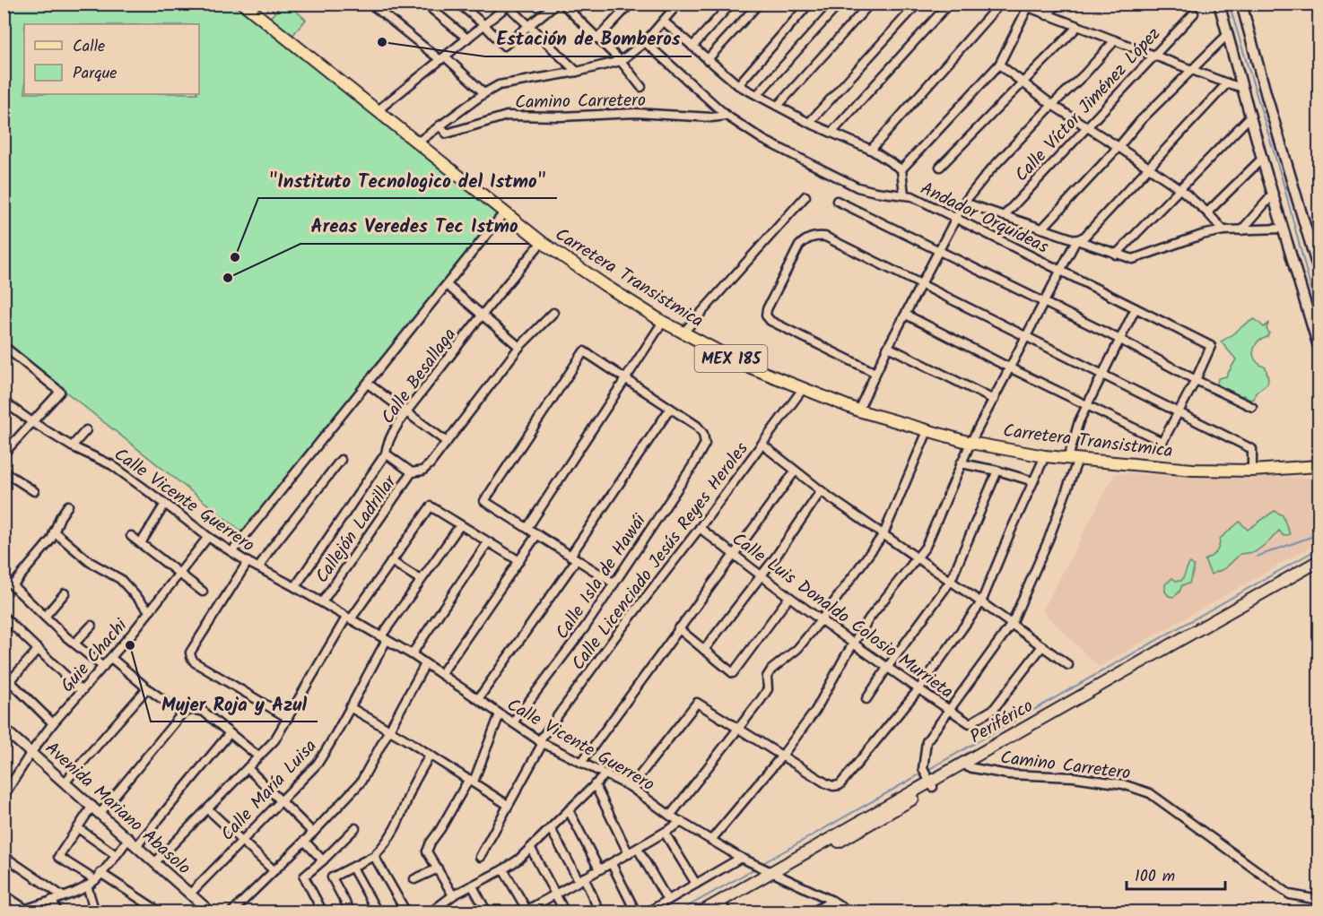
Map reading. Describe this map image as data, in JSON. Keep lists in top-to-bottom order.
{
  "streets": {
    "main road": ["Carretera Transistmica", "MEX 185", "Periférico"],
    "street": [
      "Camino Carretero",
      "Calle Víctor Jiménez López",
      "Andador Orquídeas",
      "Calle Besallaga",
      "Calle Vicente Guerrero",
      "Callejón Ladrillar",
      "Calle Licenciado Jesús Reyes Heroles",
      "Calle Isla de Hawái",
      "Calle Luis Donaldo Colosio Murrieta",
      "Guie Chachi",
      "Calle María Luisa",
      "Avenida Mariano Abasolo"
    ]
  },
  "crossings": [
    ["Camino Carretero", "Andador Orquídeas"],
    ["Camino Carretero", "Periférico"],
    ["Carretera Transistmica", "Calle Besallaga"],
    ["Carretera Transistmica", "Calle Licenciado Jesús Reyes Heroles"],
    ["Calle Besallaga", "Calle Vicente Guerrero"],
    ["Calle Vicente Guerrero", "Callejón Ladrillar"],
    ["Calle Vicente Guerrero", "Calle Licenciado Jesús Reyes Heroles"],
    ["Calle Vicente Guerrero", "Calle Isla de Hawái"],
    ["Calle Vicente Guerrero", "Guie Chachi"],
    ["Calle Vicente Guerrero", "Periférico"],
    ["Calle Vicente Guerrero", "Calle María Luisa"],
    ["Calle Licenciado Jesús Reyes Heroles", "Calle Luis Donaldo Colosio Murrieta"],
    ["Guie Chachi", "Avenida Mariano Abasolo"],
    ["Calle María Luisa", "Avenida Mariano Abasolo"]
  ],
  "places": [
    "Estación de Bomberos",
    "\"Instituto Tecnologico del Istmo\"",
    "Areas Veredes Tec Istmo",
    "Mujer Roja y Azul"
  ],
  "legend": ["Calle", "Parque"],
  "scale_bar": "100 m"
}
